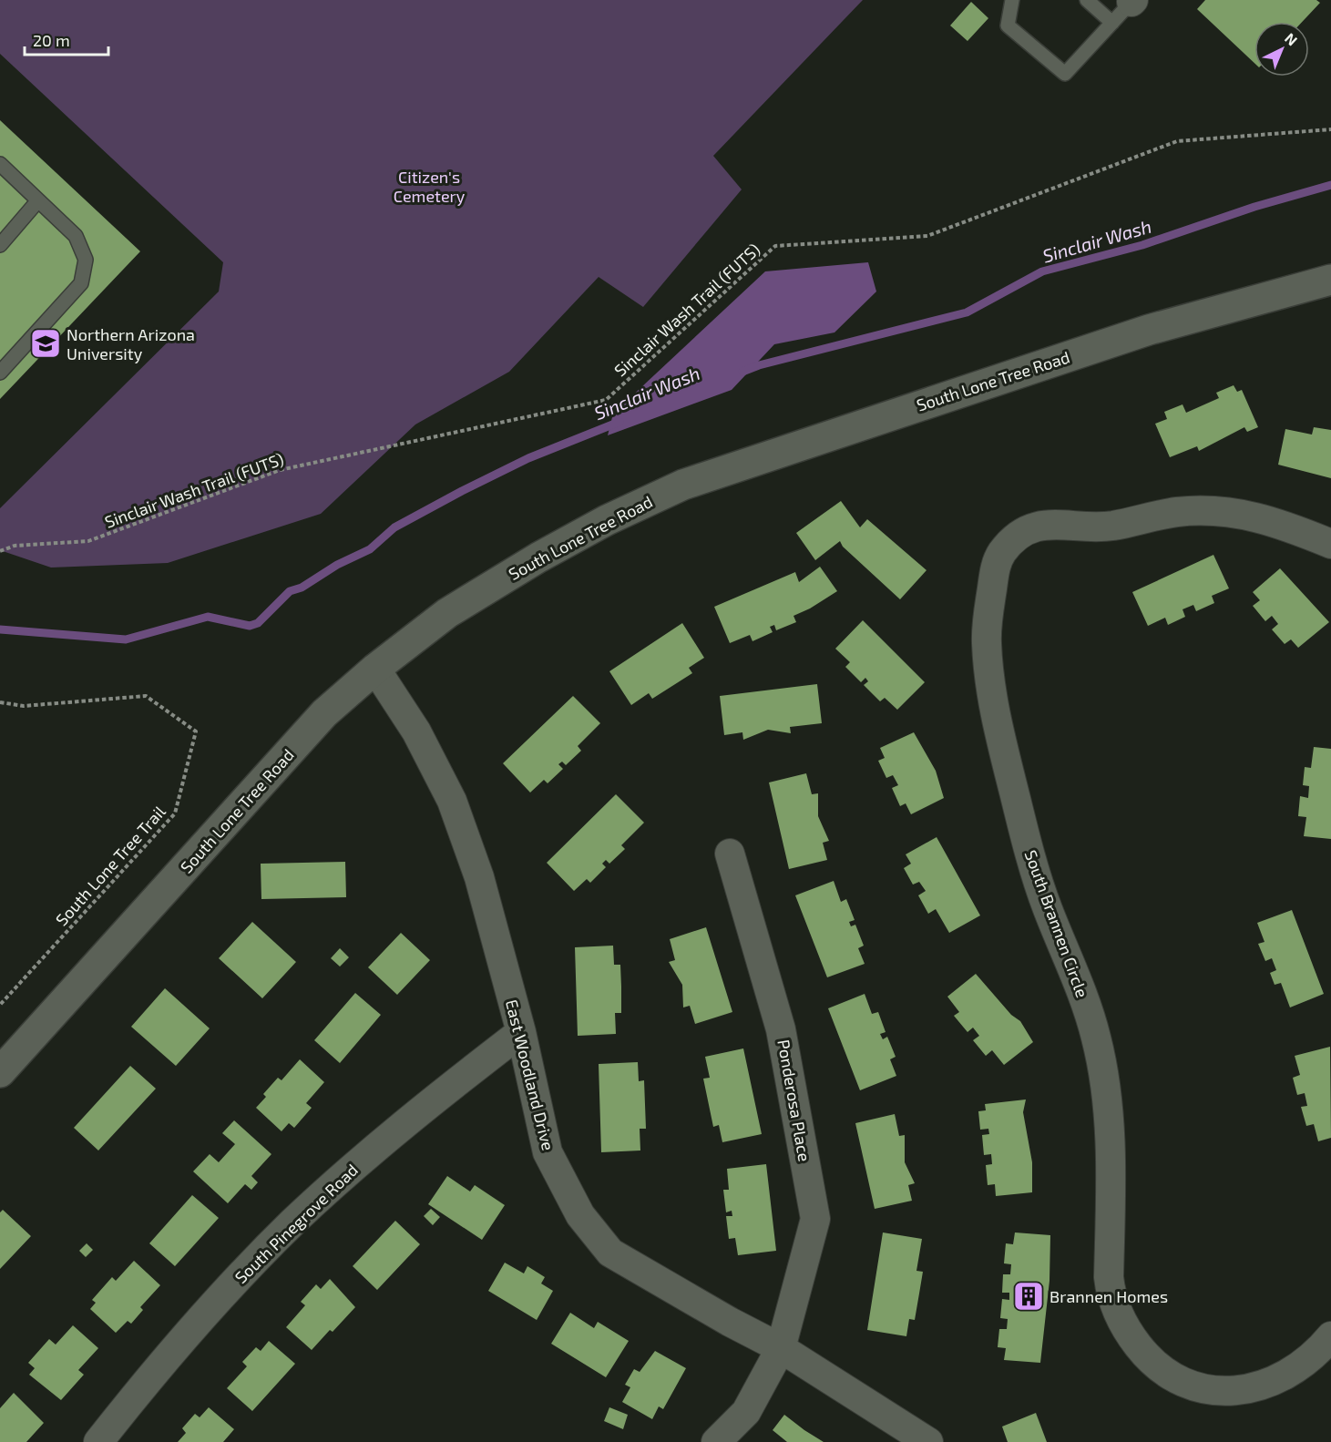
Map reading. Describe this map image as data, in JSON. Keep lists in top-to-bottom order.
{
  "streets": {
    "main road": ["South Lone Tree Road"],
    "street": [
      "South Brannen Circle",
      "East Woodland Drive",
      "Ponderosa Place",
      "South Pinegrove Road"
    ],
    "path": ["Sinclair Wash Trail (FUTS)", "South Lone Tree Trail"]
  },
  "crossings": [
    ["South Lone Tree Road", "East Woodland Drive"],
    ["East Woodland Drive", "Ponderosa Place"],
    ["East Woodland Drive", "South Pinegrove Road"]
  ],
  "water": ["Sinclair Wash"],
  "parks": ["Citizen's Cemetery"],
  "places": {
    "school or university": ["Northern Arizona University"],
    "building": ["Brannen Homes"]
  },
  "scale_bar": "20 m",
  "north": "top right"
}
